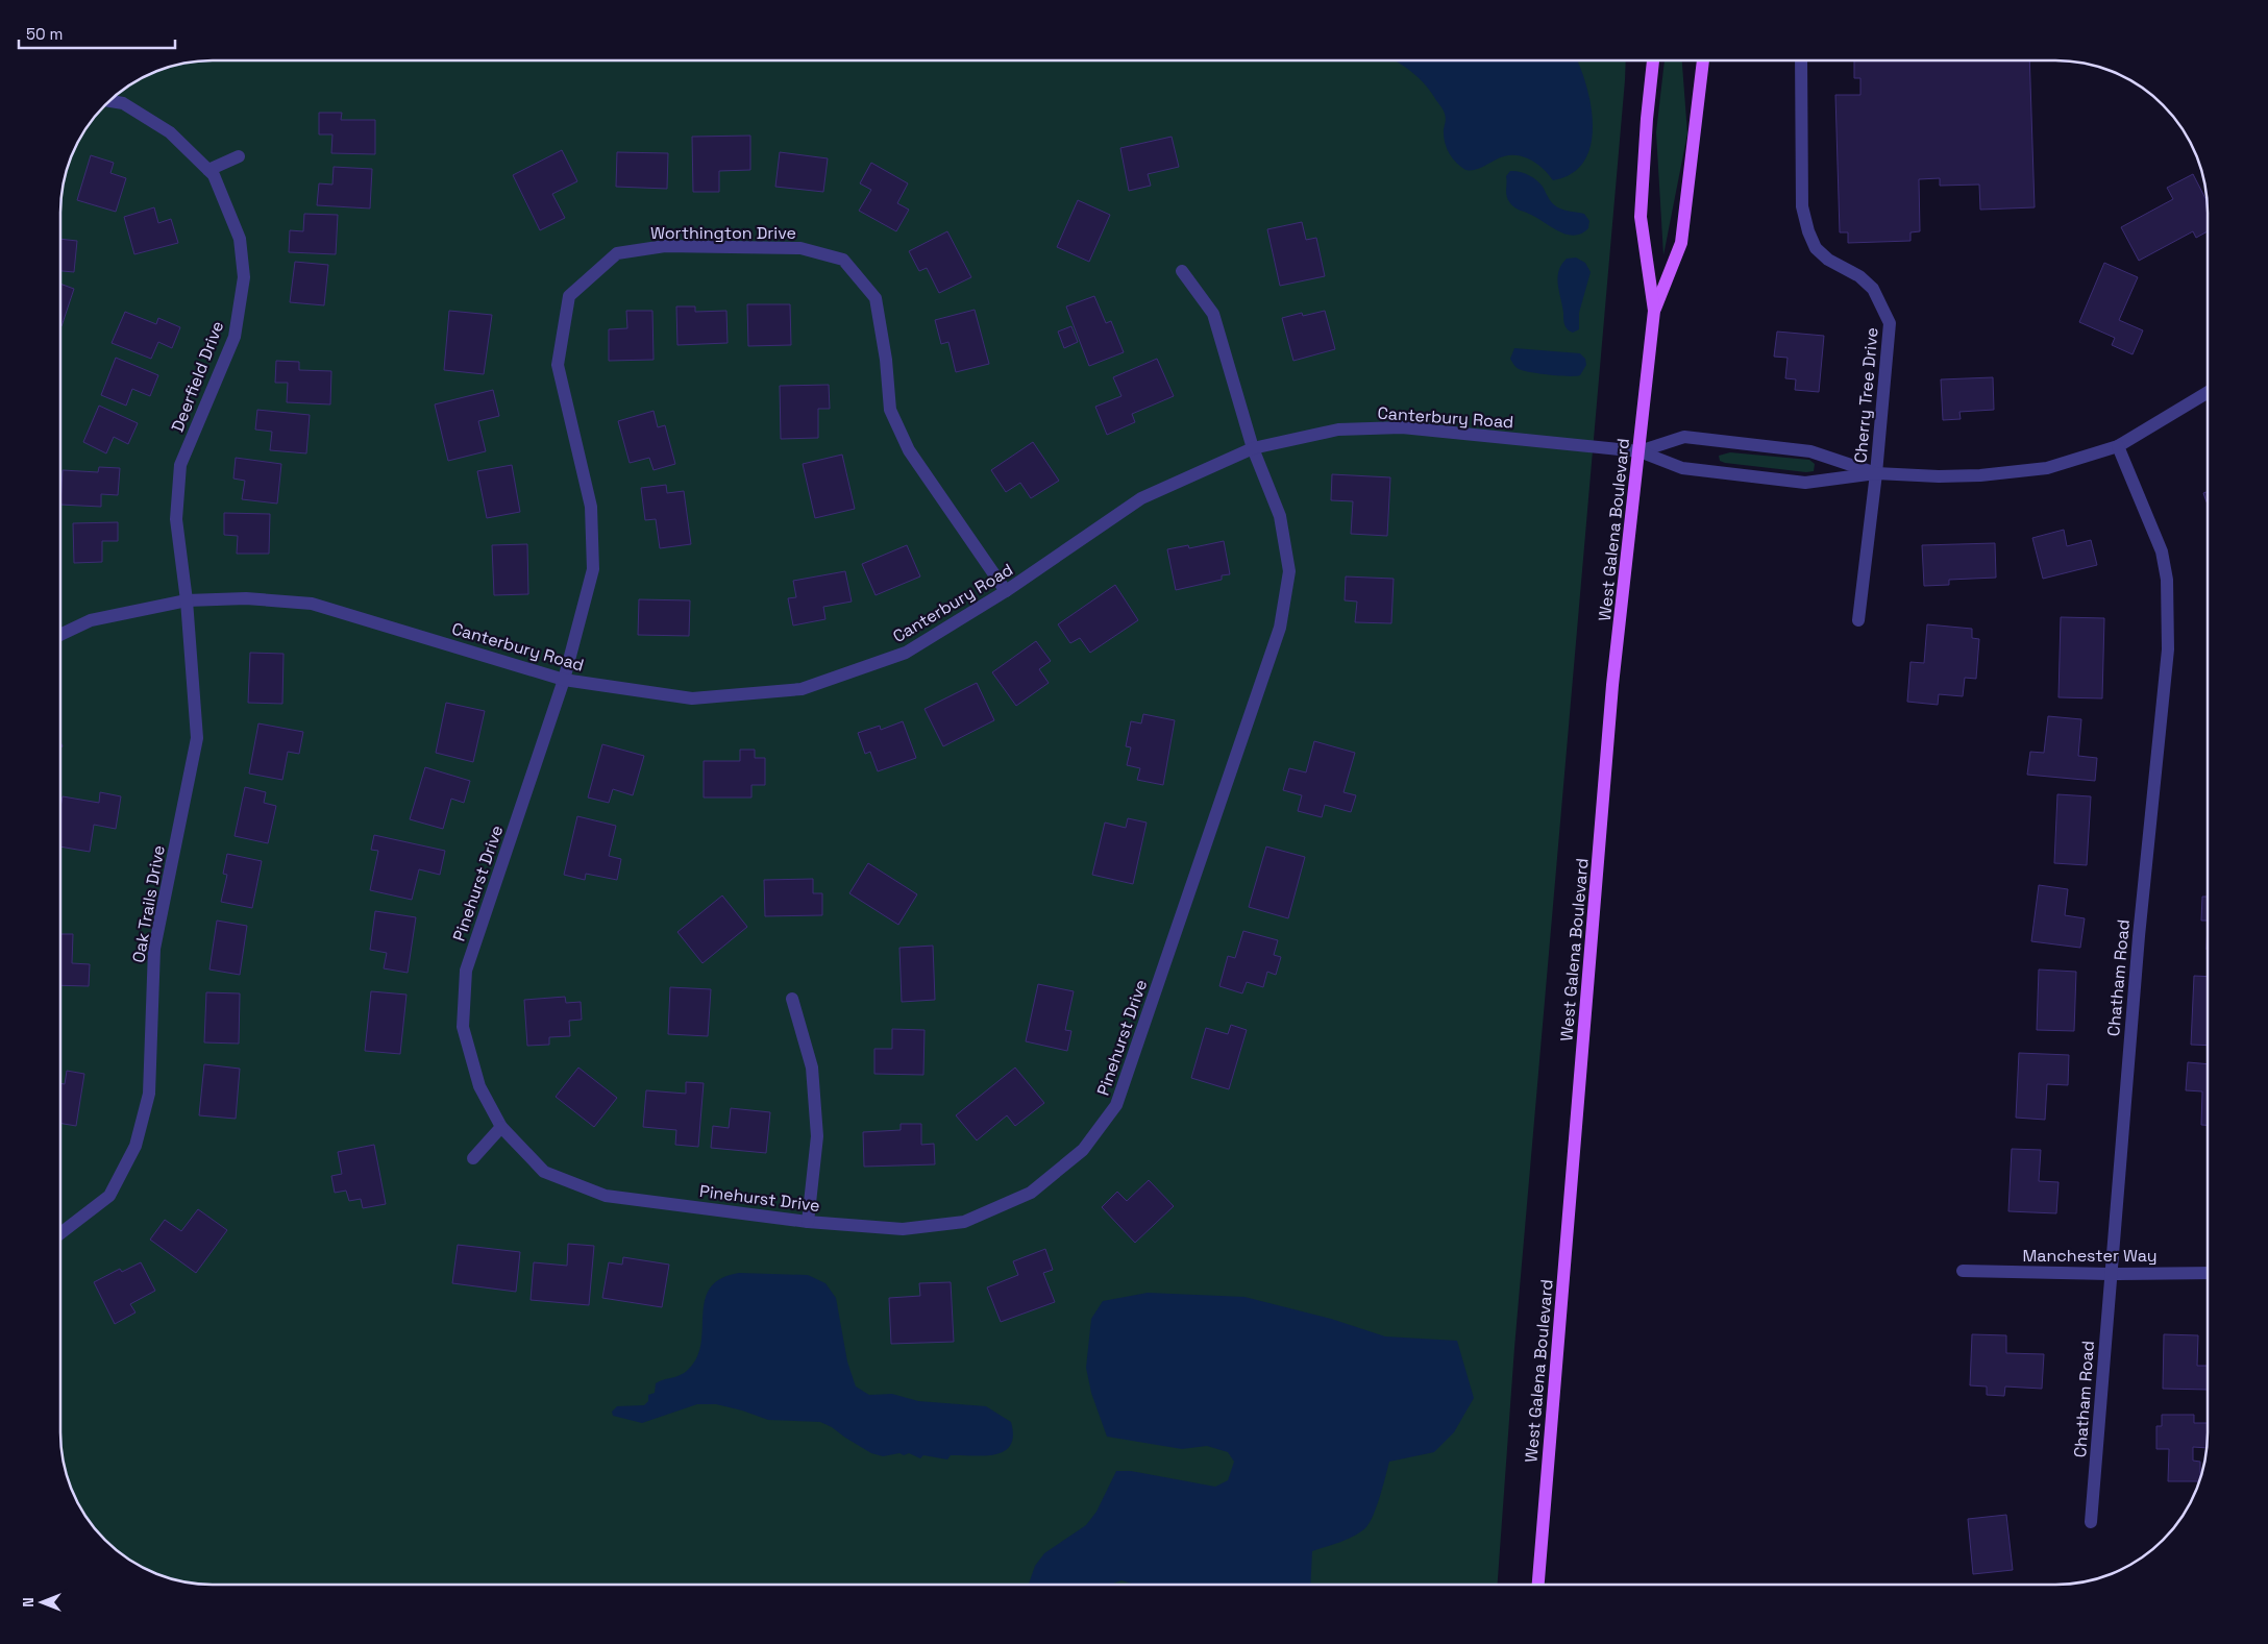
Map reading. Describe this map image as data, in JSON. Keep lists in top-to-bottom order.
{
  "streets": {
    "main road": ["West Galena Boulevard"],
    "street": [
      "Worthington Drive",
      "Deerfield Drive",
      "Cherry Tree Drive",
      "Canterbury Road",
      "Pinehurst Drive",
      "Oak Trails Drive",
      "Chatham Road",
      "Manchester Way"
    ]
  },
  "crossings": [
    ["Worthington Drive", "Canterbury Road"],
    ["Worthington Drive", "Pinehurst Drive"],
    ["Deerfield Drive", "Canterbury Road"],
    ["Deerfield Drive", "Oak Trails Drive"],
    ["Canterbury Road", "West Galena Boulevard"],
    ["Canterbury Road", "Pinehurst Drive"],
    ["Canterbury Road", "Oak Trails Drive"],
    ["Chatham Road", "Manchester Way"]
  ],
  "scale_bar": "50 m",
  "north": "left"
}
